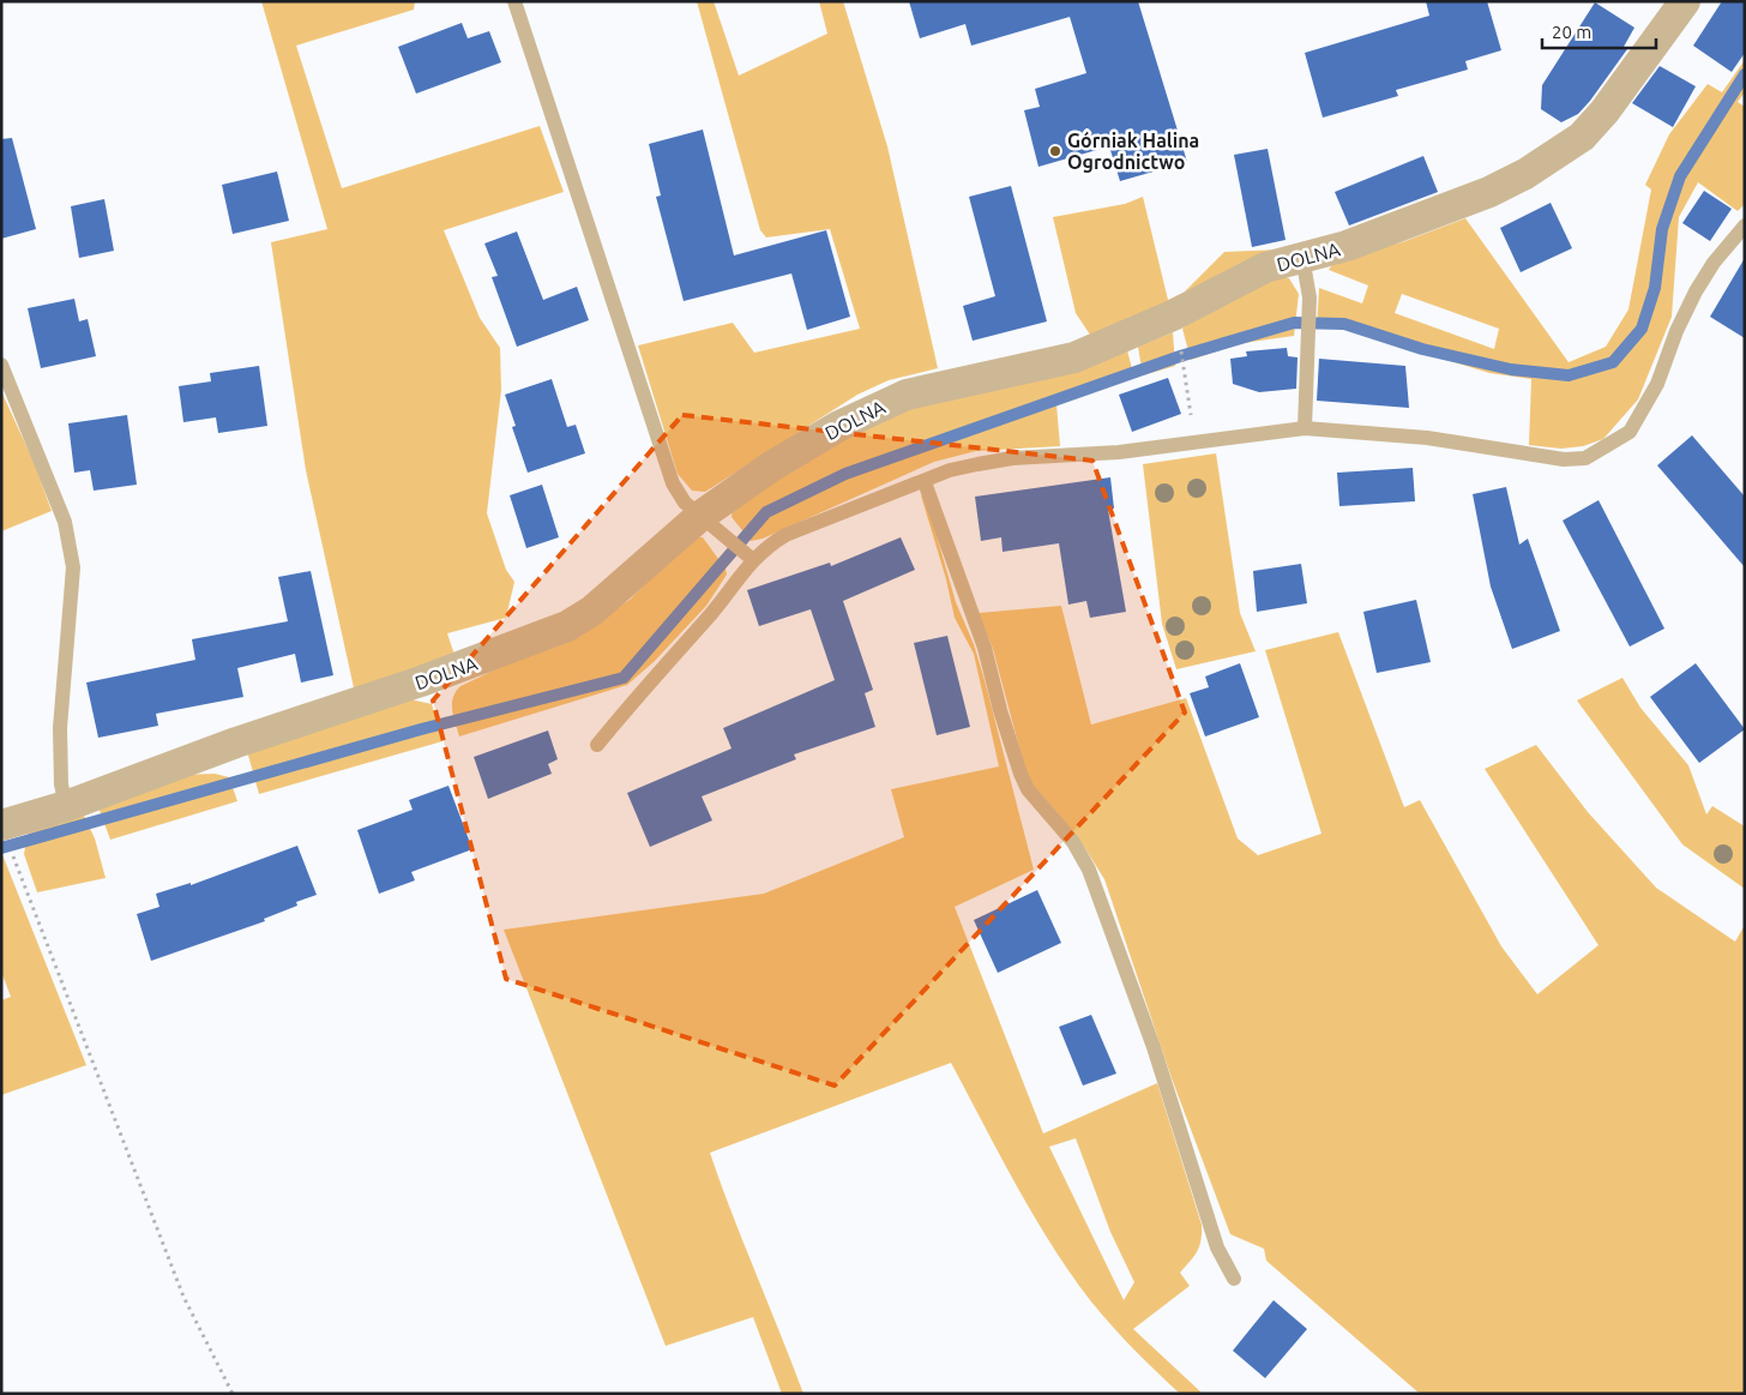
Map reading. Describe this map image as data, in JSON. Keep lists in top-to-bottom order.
{
  "streets": {
    "street": ["DOLNA"]
  },
  "places": ["Górniak Halina Ogrodnictwo"],
  "scale_bar": "20 m"
}
